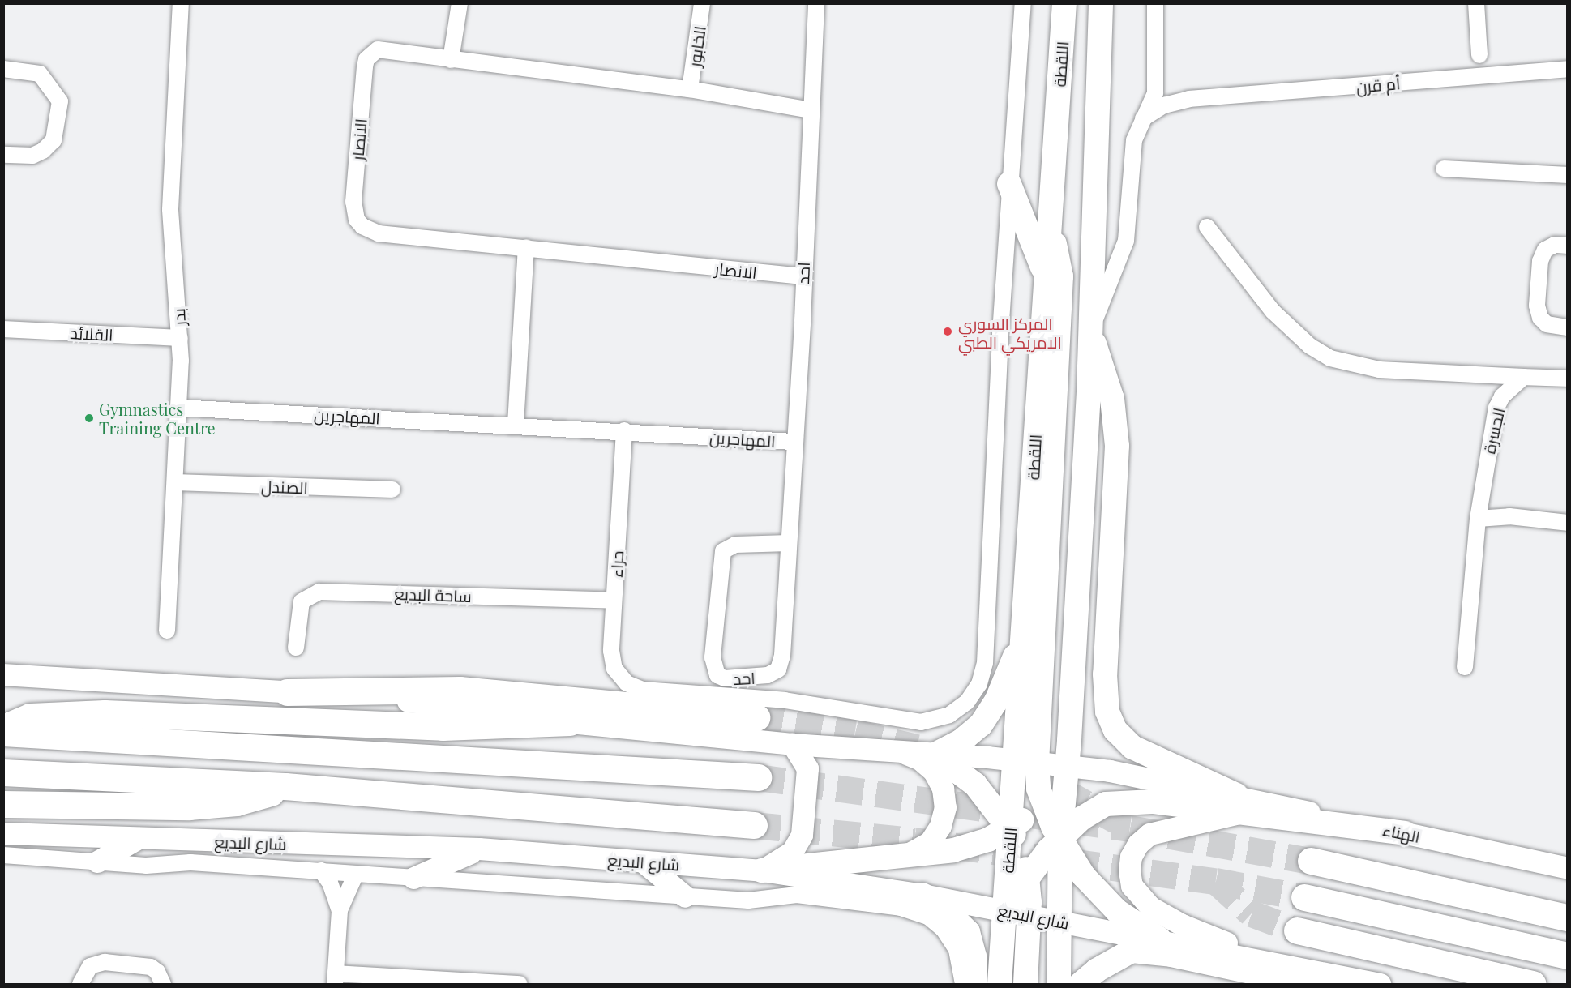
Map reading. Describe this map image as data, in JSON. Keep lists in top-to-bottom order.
{
  "streets": {
    "main road": ["اللقطة", "الهناء", "شارع البديع"],
    "street": [
      "الخابور",
      "أم قرن",
      "الانصار",
      "احد",
      "بدر",
      "القلائد",
      "المهاجرين",
      "الجسرة",
      "الصندل",
      "حراء",
      "ساحة البديع"
    ]
  },
  "crossings": [
    ["الخابور", "الانصار"],
    ["اللقطة", "شارع البديع"],
    ["الانصار", "احد"],
    ["احد", "المهاجرين"],
    ["بدر", "القلائد"],
    ["بدر", "المهاجرين"],
    ["بدر", "الصندل"],
    ["المهاجرين", "حراء"],
    ["حراء", "ساحة البديع"]
  ],
  "places": ["المركز السوري الامريكي الطبي", "Gymnastics Training Centre"]
}
